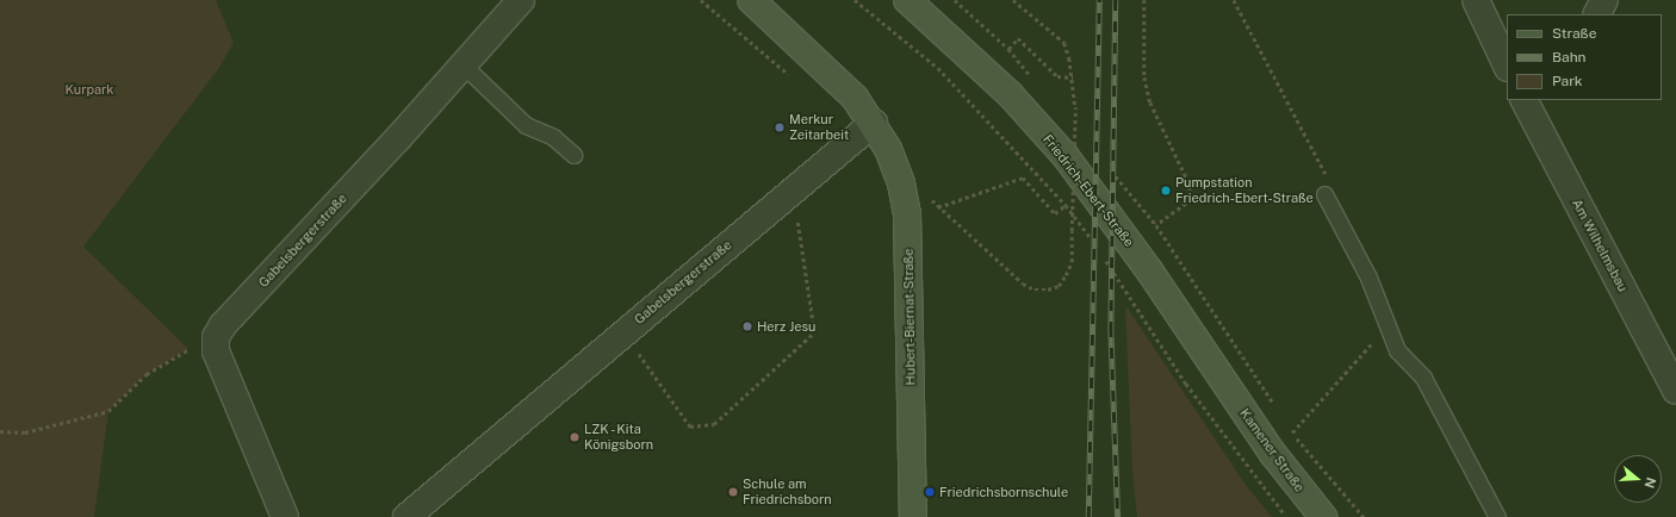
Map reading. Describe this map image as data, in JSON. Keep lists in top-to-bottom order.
{
  "streets": {
    "main road": ["Friedrich-Ebert-Straße", "Hubert-Biernat-Straße", "Kamener Straße"],
    "street": ["Gabelsbergerstraße", "Am Wilhelmsbau"]
  },
  "crossings": [
    ["Friedrich-Ebert-Straße", "Kamener Straße"],
    ["Gabelsbergerstraße", "Hubert-Biernat-Straße"]
  ],
  "parks": ["Kurpark"],
  "places": [
    "Merkur Zeitarbeit",
    "Pumpstation Friedrich-Ebert-Straße",
    "Herz Jesu",
    "LZK - Kita Königsborn",
    "Schule am Friedrichsborn",
    "Friedrichsbornschule"
  ],
  "legend": ["Straße", "Bahn", "Park"],
  "north": "right"
}
